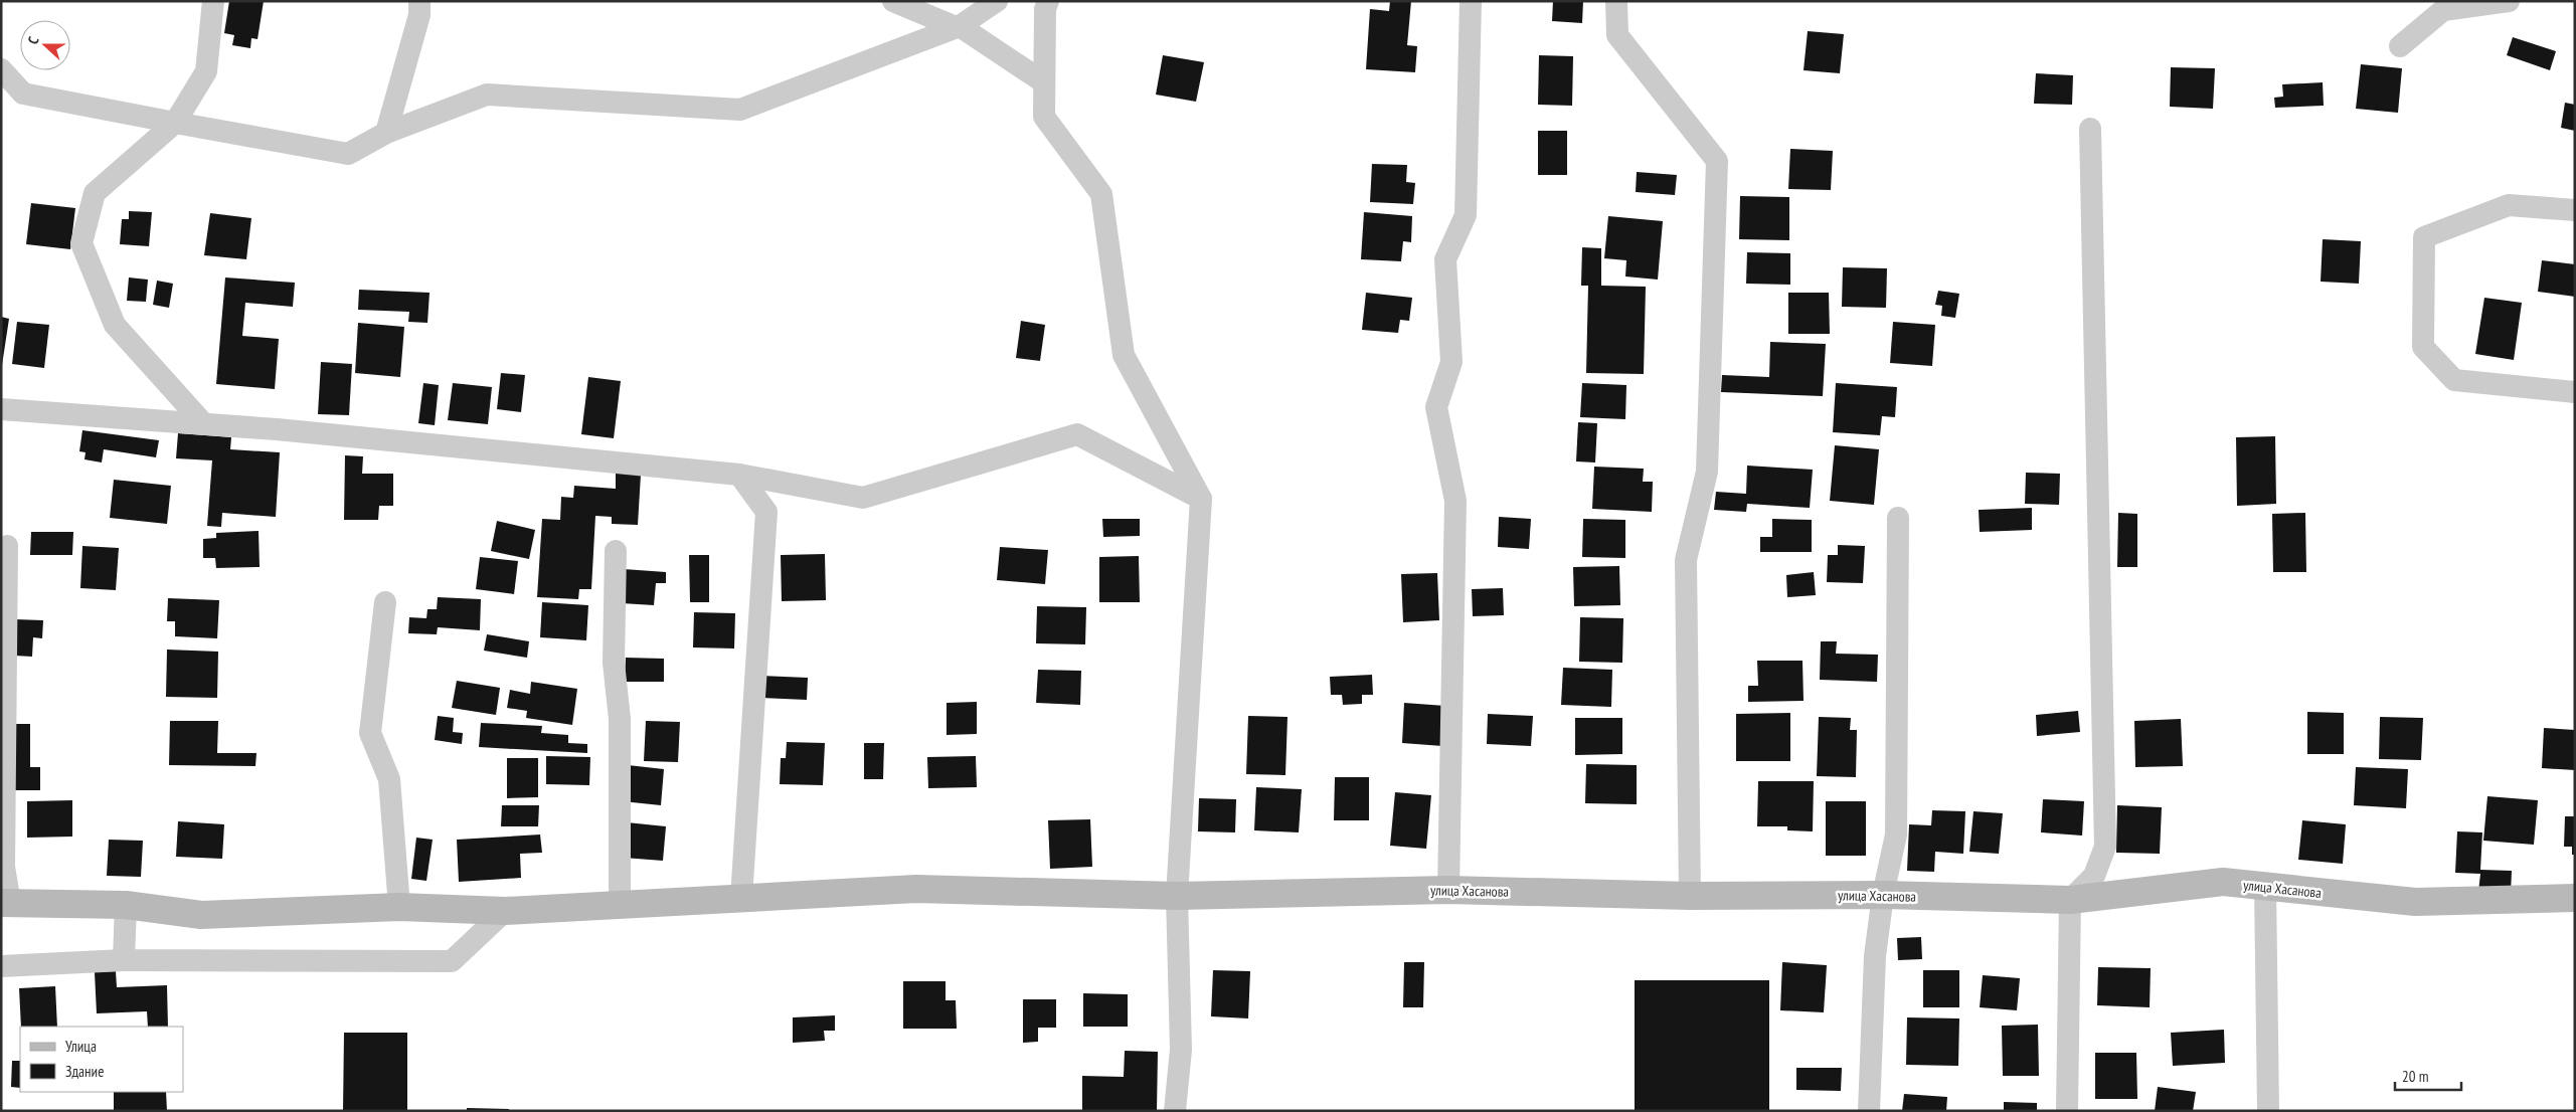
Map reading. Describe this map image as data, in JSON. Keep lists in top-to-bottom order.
{
  "streets": {
    "street": ["улица Хасанова"]
  },
  "legend": ["Улица", "Здание"],
  "scale_bar": "20 m",
  "north": "left"
}
